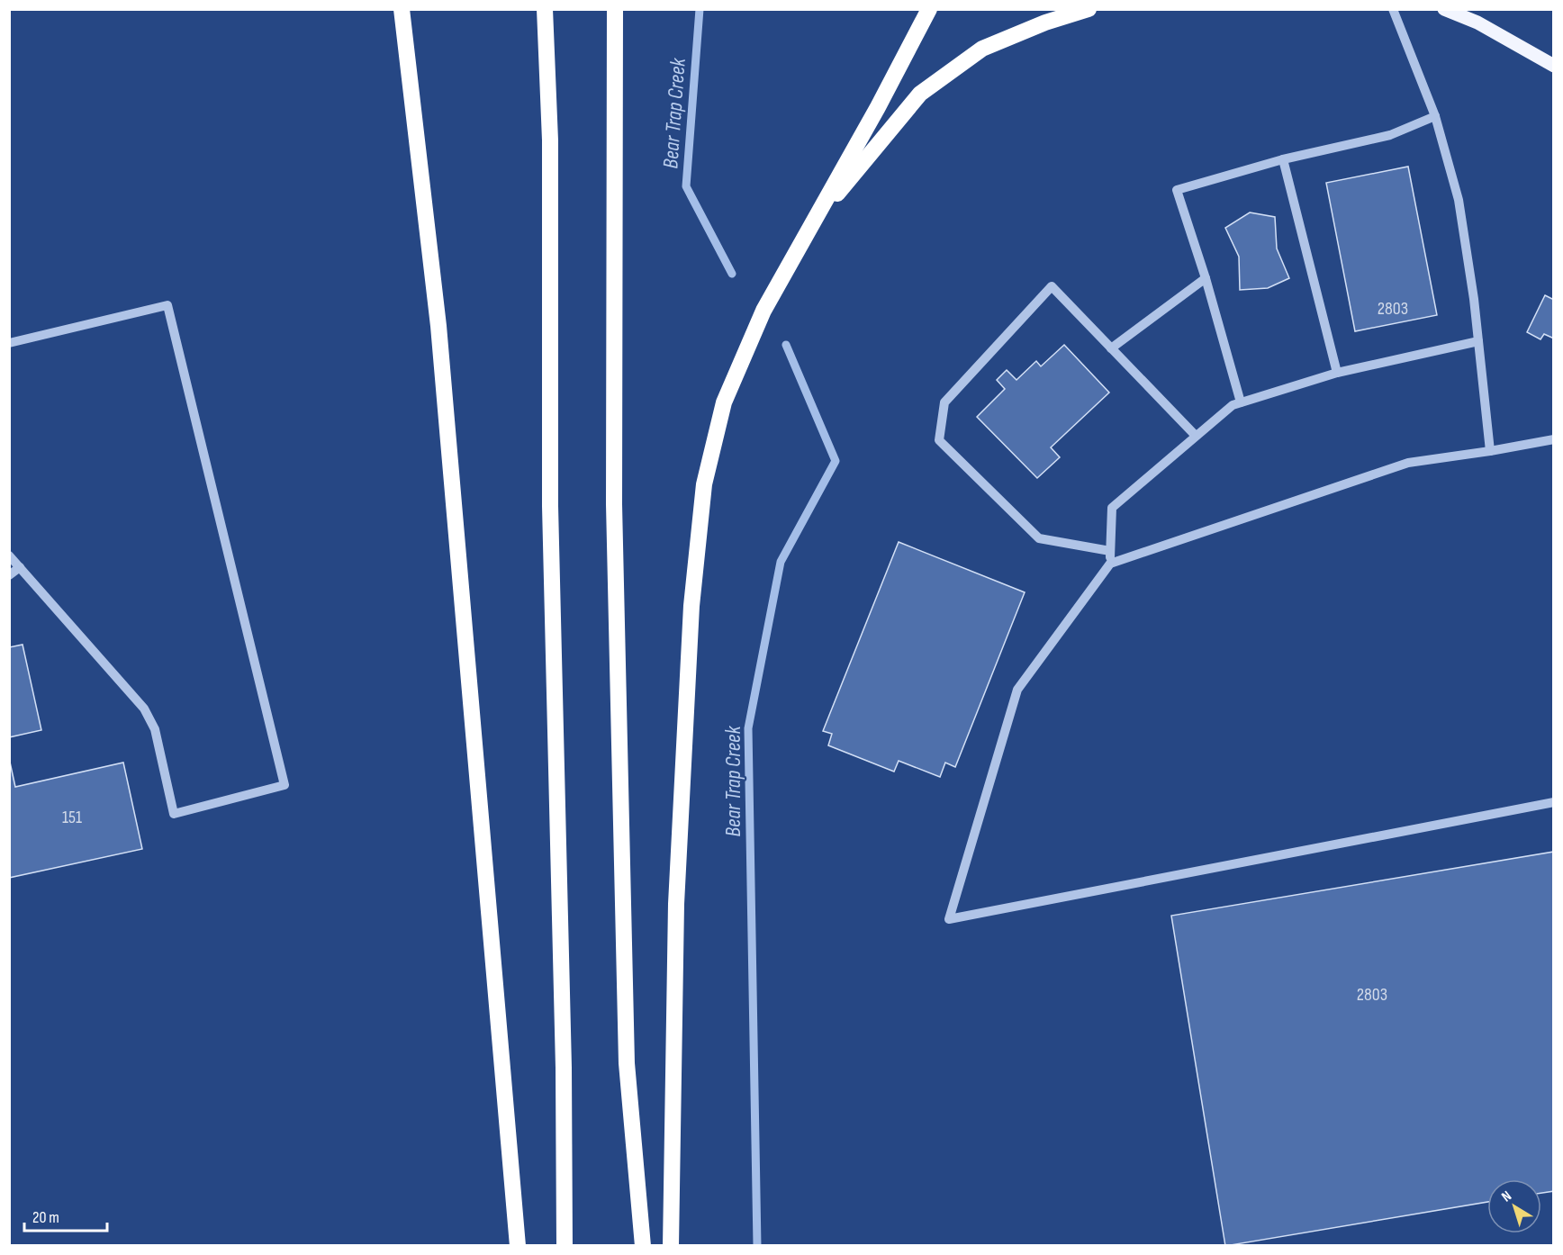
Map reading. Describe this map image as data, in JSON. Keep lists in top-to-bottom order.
{
  "water": ["Bear Trap Creek"],
  "house_numbers": ["2803", "151", "2803"],
  "scale_bar": "20 m",
  "north": "top left"
}
